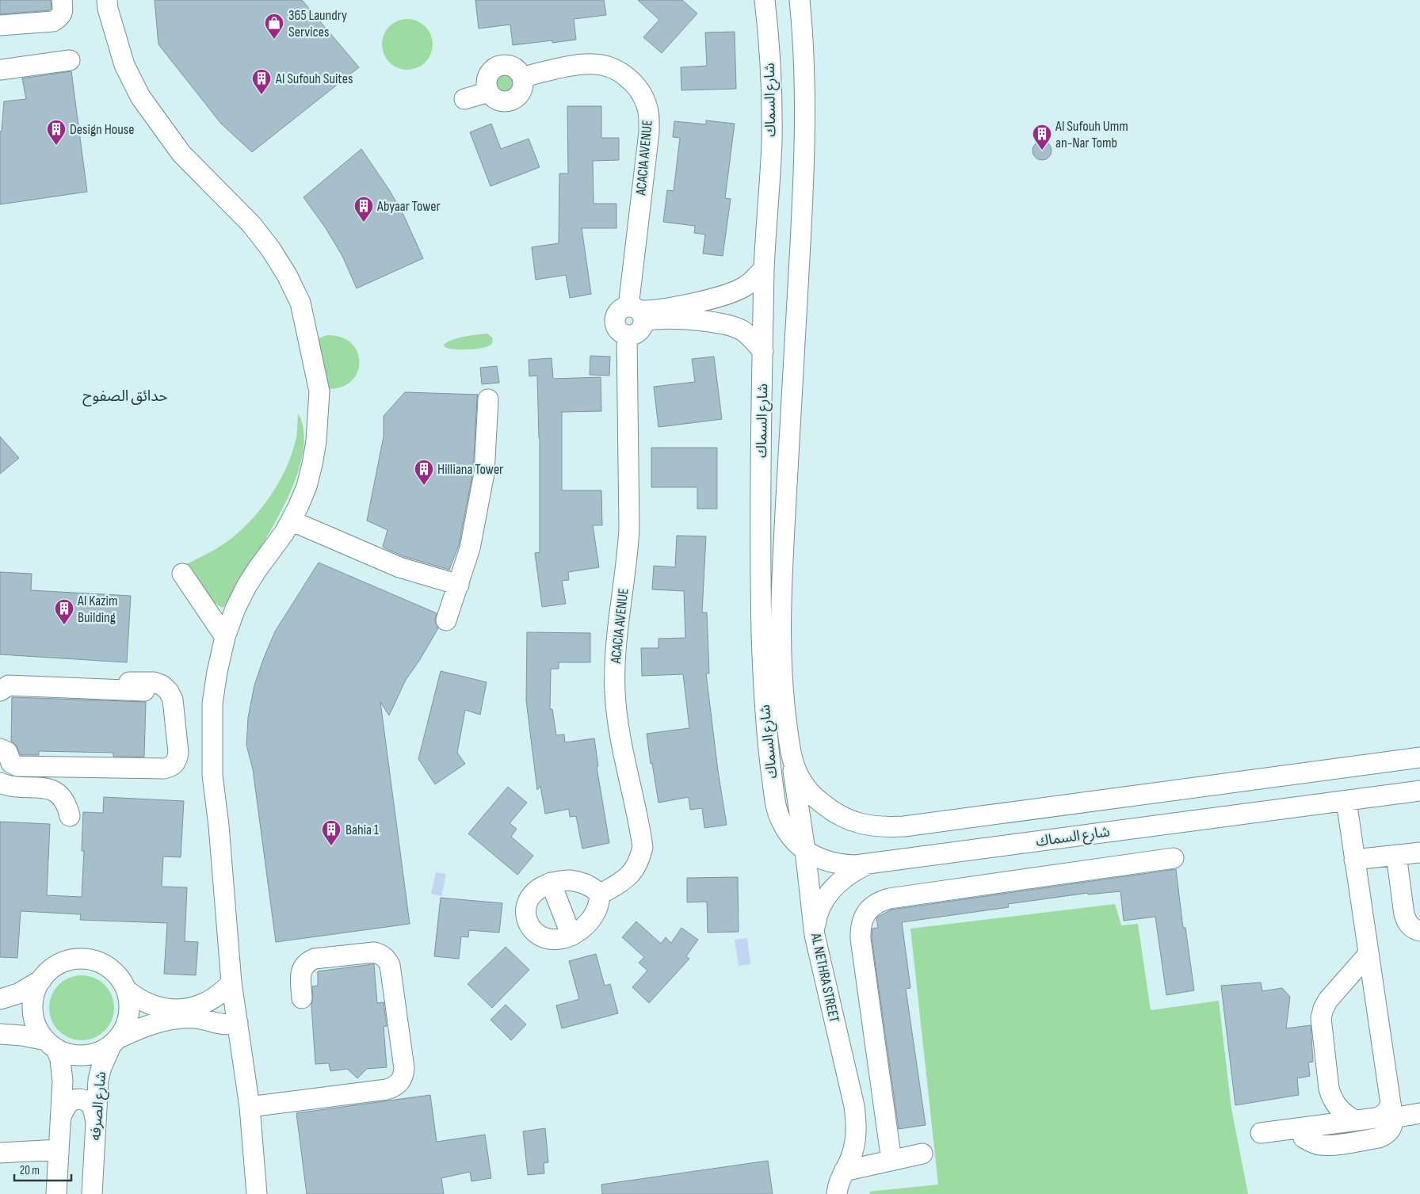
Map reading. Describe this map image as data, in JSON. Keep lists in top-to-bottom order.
{
  "streets": {
    "street": [
      "شارع السماك",
      "ACACIA AVENUE",
      "AL NETHRA STREET",
      "شارع الصرفه"
    ]
  },
  "crossings": [
    ["شارع السماك", "AL NETHRA STREET"]
  ],
  "districts": ["حدائق الصفوح"],
  "places": {
    "shop": ["365 Laundry Services"],
    "building": [
      "Al Sufouh Suites",
      "Design House",
      "Al Sufouh Umm an-Nar Tomb",
      "Abyaar Tower",
      "Hilliana Tower",
      "Al Kazim Building",
      "Bahia 1"
    ]
  },
  "scale_bar": "20 m"
}
